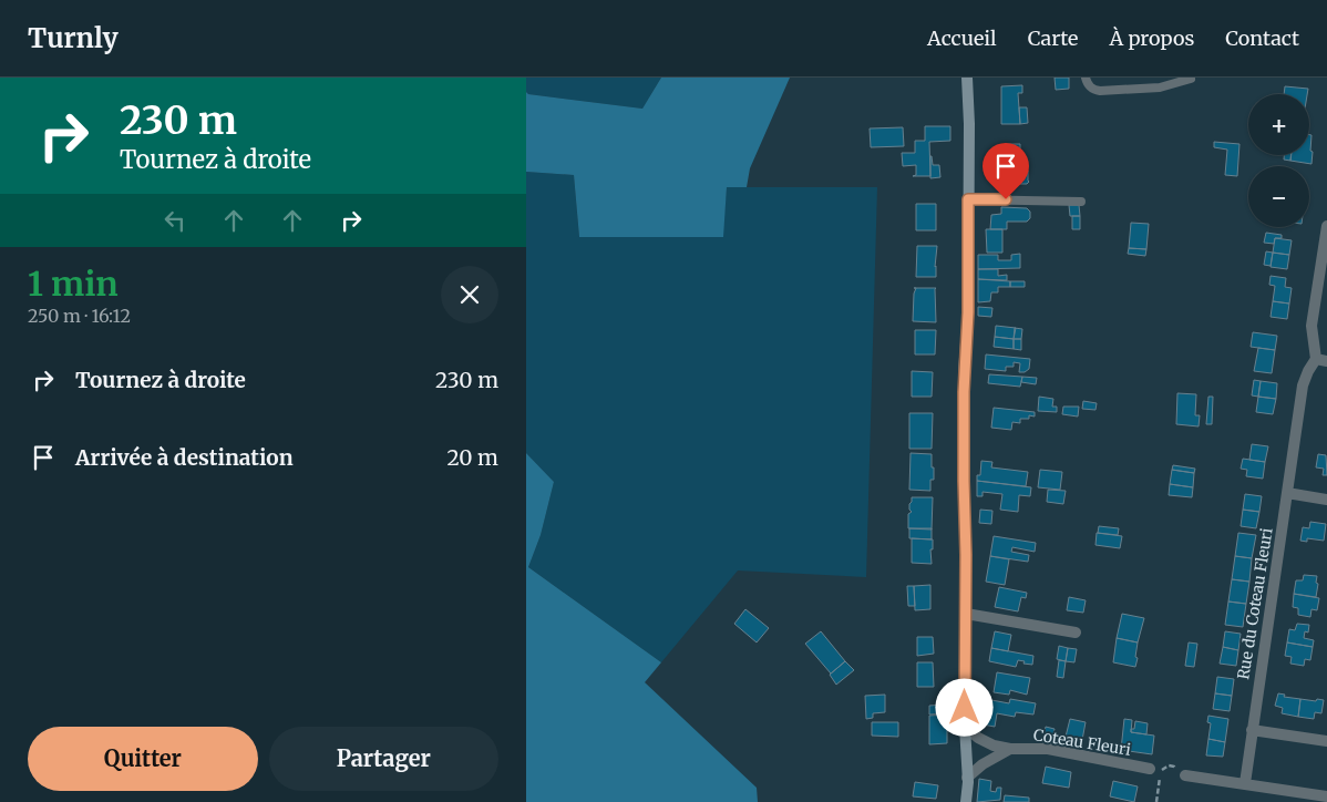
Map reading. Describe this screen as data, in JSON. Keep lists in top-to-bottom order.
{
  "streets": {
    "street": ["Rue du Coteau Fleuri", "Coteau Fleuri"]
  },
  "page": {
    "header": "Turnly",
    "nav": [
      "Accueil",
      "Carte",
      "À propos",
      "Contact"
    ],
    "turn": ["230 m", "Tournez à droite"],
    "map_buttons": ["+", "−"],
    "heading": ["1 min", "250 m · 16:12"],
    "list": [
      {
        "name": "Tournez à droite",
        "value": "230 m"
      },
      {
        "name": "Arrivée à destination",
        "value": "20 m"
      }
    ],
    "buttons": ["Quitter", "Partager"]
  }
}
